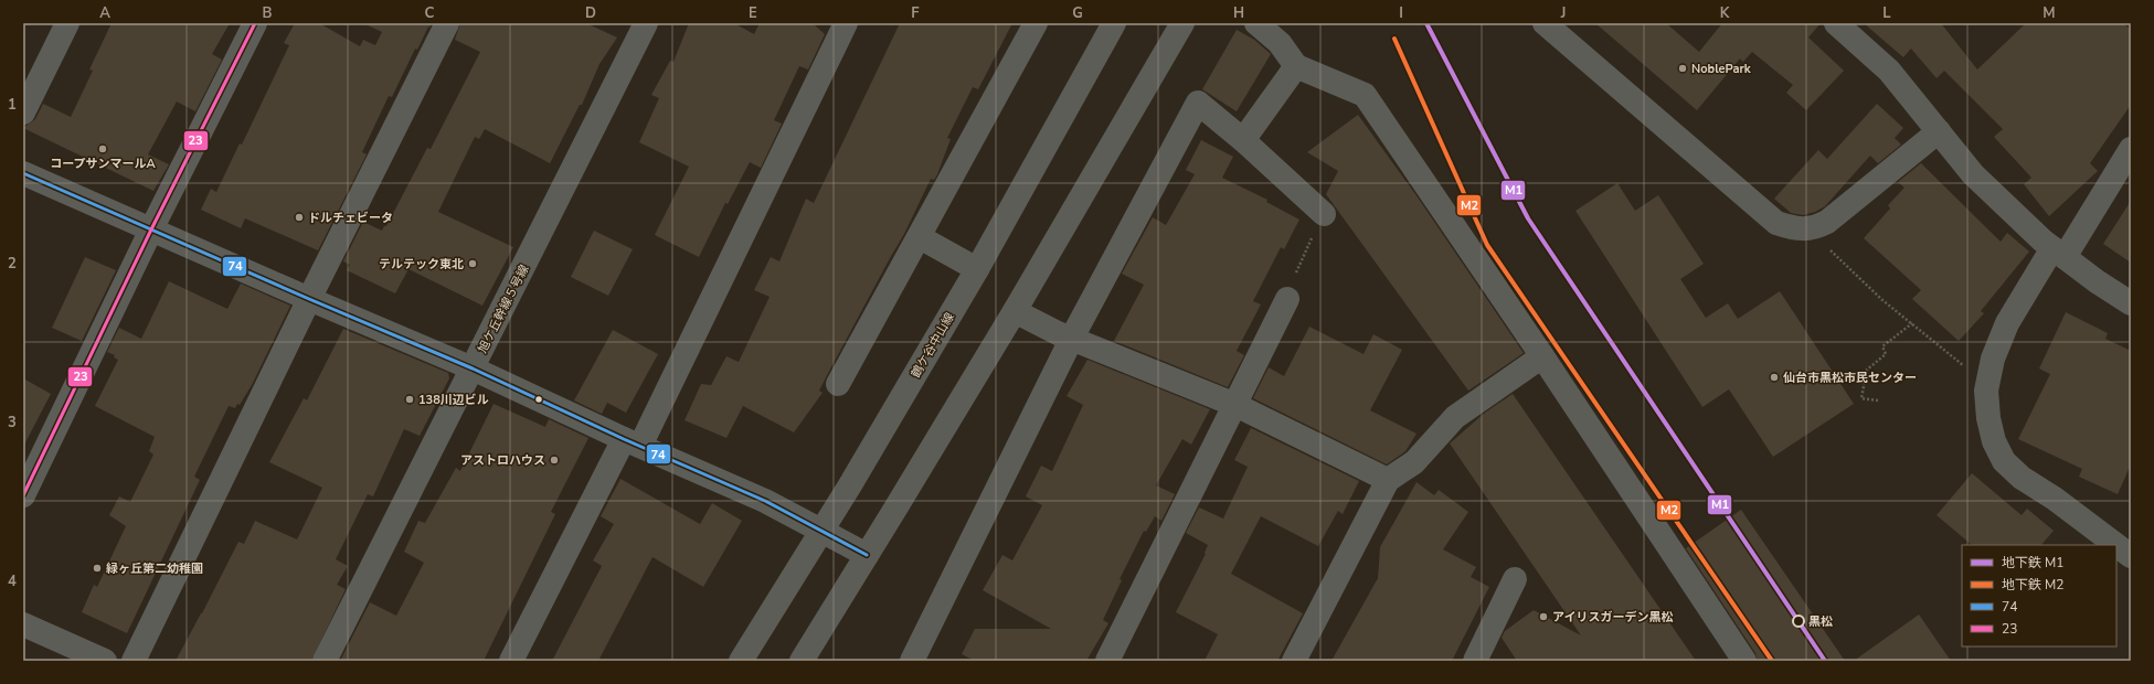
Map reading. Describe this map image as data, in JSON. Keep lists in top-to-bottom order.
{
  "streets": {
    "street": ["旭ケ丘幹線５号線", "鶴ケ谷中山線"]
  },
  "places": [
    "NoblePark",
    "コープサンマールA",
    "ドルチェビータ",
    "テルテック東北",
    "仙台市黒松市民センター",
    "138川辺ビル",
    "アストロハウス",
    "緑ヶ丘第二幼稚園",
    "アイリスガーデン黒松",
    "黒松"
  ],
  "lines": [
    "metro line M1",
    "transit line 23",
    "metro line M2",
    "transit line 74"
  ],
  "legend": [
    "地下鉄 M1",
    "地下鉄 M2",
    "74",
    "23"
  ],
  "grid": {
    "columns": [
      "A",
      "B",
      "C",
      "D",
      "E",
      "F",
      "G",
      "H",
      "I",
      "J",
      "K",
      "L",
      "M"
    ],
    "rows": [
      "1",
      "2",
      "3",
      "4"
    ]
  }
}
